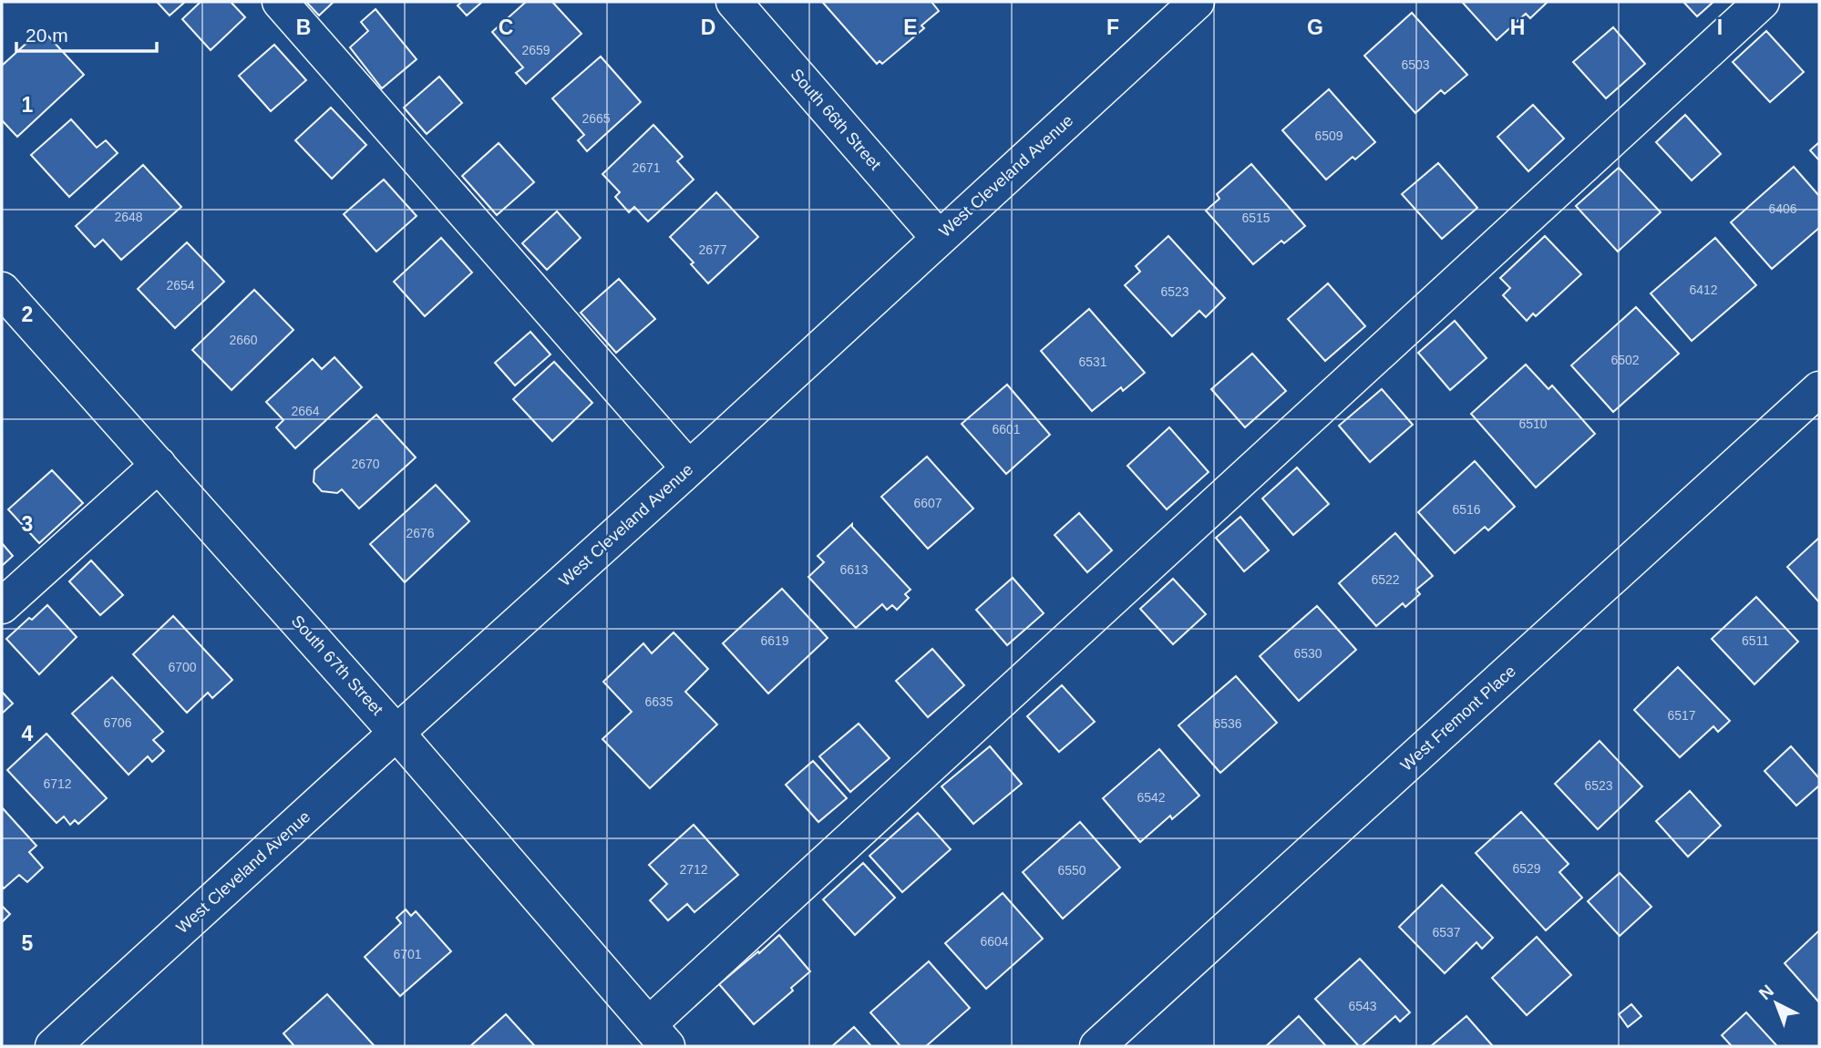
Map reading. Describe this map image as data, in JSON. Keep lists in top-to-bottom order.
{
  "streets": {
    "street": [
      "South 66th Street",
      "West Cleveland Avenue",
      "South 67th Street",
      "West Fremont Place"
    ]
  },
  "crossings": [
    ["South 66th Street", "West Cleveland Avenue"],
    ["West Cleveland Avenue", "South 67th Street"]
  ],
  "house_numbers": [
    "2659",
    "6503",
    "2665",
    "6509",
    "2671",
    "6406",
    "2648",
    "6515",
    "2677",
    "2654",
    "6412",
    "6523",
    "2660",
    "6502",
    "6531",
    "2664",
    "6510",
    "6601",
    "2670",
    "6607",
    "6516",
    "2676",
    "6613",
    "6522",
    "6619",
    "6511",
    "6530",
    "6700",
    "6635",
    "6517",
    "6706",
    "6536",
    "6712",
    "6523",
    "6542",
    "6529",
    "2712",
    "6550",
    "6537",
    "6604",
    "6701",
    "6543"
  ],
  "scale_bar": "20 m",
  "north": "top left",
  "grid": {
    "columns": [
      "B",
      "C",
      "D",
      "E",
      "F",
      "G",
      "H",
      "I"
    ],
    "rows": [
      "1",
      "2",
      "3",
      "4",
      "5"
    ]
  }
}
